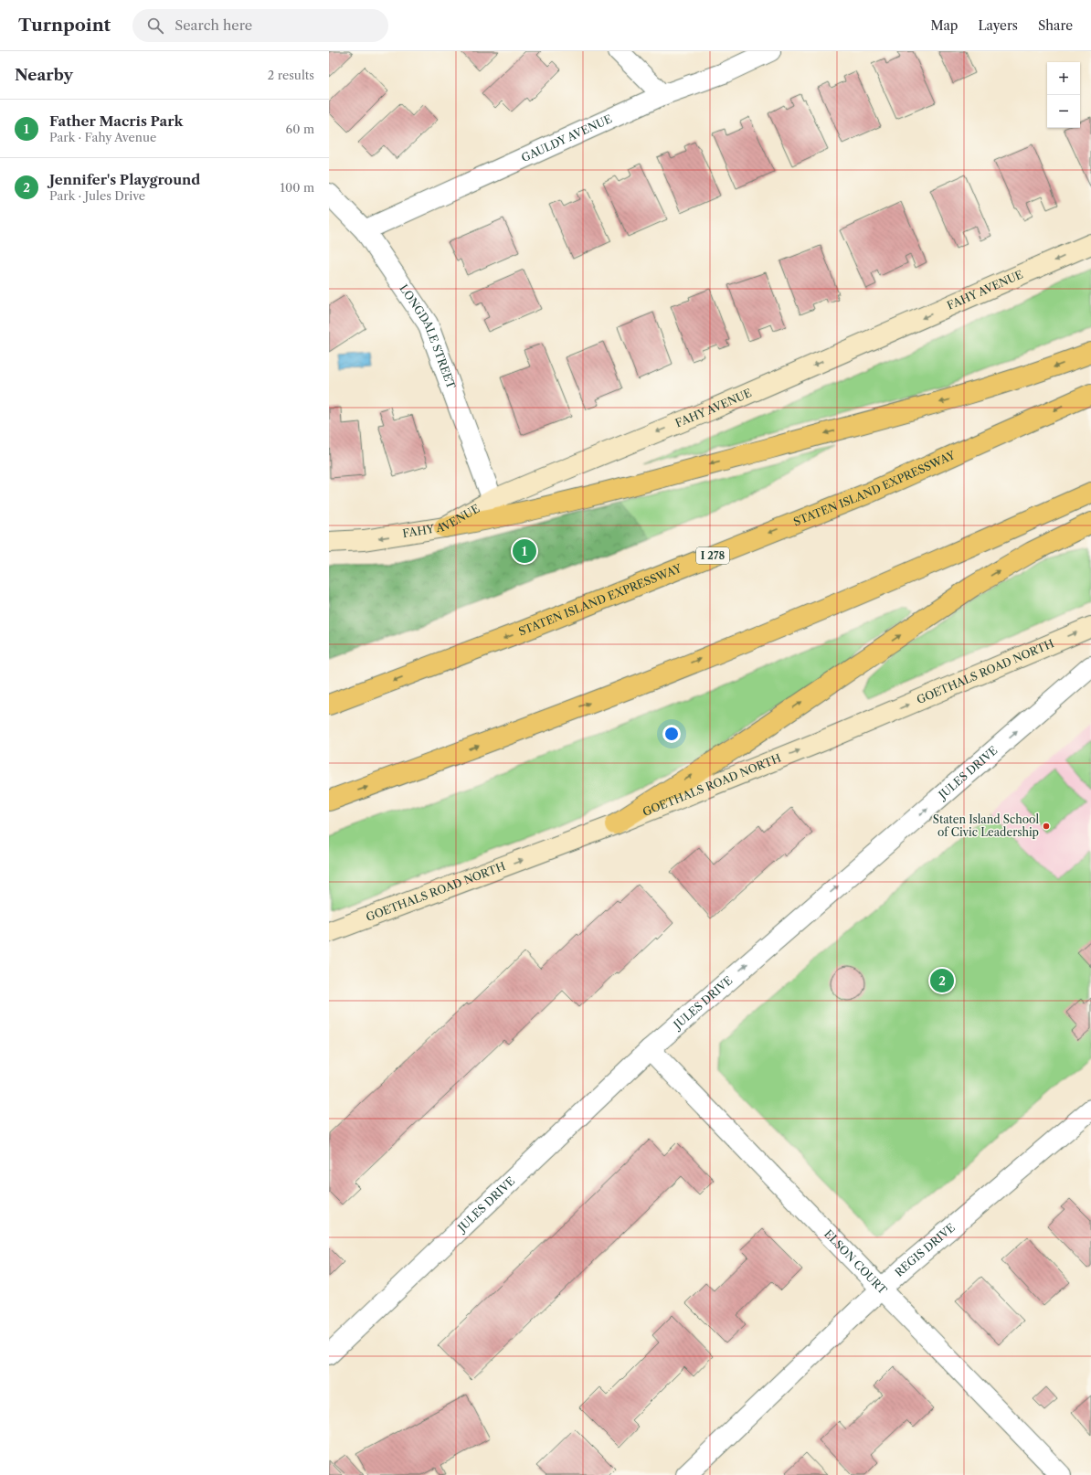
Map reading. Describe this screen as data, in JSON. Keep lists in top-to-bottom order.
{
  "streets": {
    "highway": ["STATEN ISLAND EXPRESSWAY", "I 278"],
    "main road": ["FAHY AVENUE", "GOETHALS ROAD NORTH"],
    "street": [
      "GAULDY AVENUE",
      "LONGDALE STREET",
      "JULES DRIVE",
      "REGIS DRIVE",
      "ELSON COURT"
    ]
  },
  "crossings": [
    ["GAULDY AVENUE", "LONGDALE STREET"],
    ["FAHY AVENUE", "LONGDALE STREET"],
    ["JULES DRIVE", "ELSON COURT"],
    ["REGIS DRIVE", "ELSON COURT"]
  ],
  "one_way": ["FAHY AVENUE", "GOETHALS ROAD NORTH", "JULES DRIVE"],
  "places": ["Staten Island School of Civic Leadership"],
  "page": {
    "header": "Turnpoint",
    "search": "Search here",
    "nav": ["Map", "Layers", "Share"],
    "heading": ["Nearby", "2 results"],
    "map_buttons": ["+", "−"],
    "list": [
      {
        "mark": "1",
        "name": "Father Macris Park",
        "note": "Park · Fahy Avenue",
        "value": "60 m"
      },
      {
        "mark": "2",
        "name": "Jennifer's Playground",
        "note": "Park · Jules Drive",
        "value": "100 m"
      }
    ],
    "pins": ["1", "2"]
  }
}
